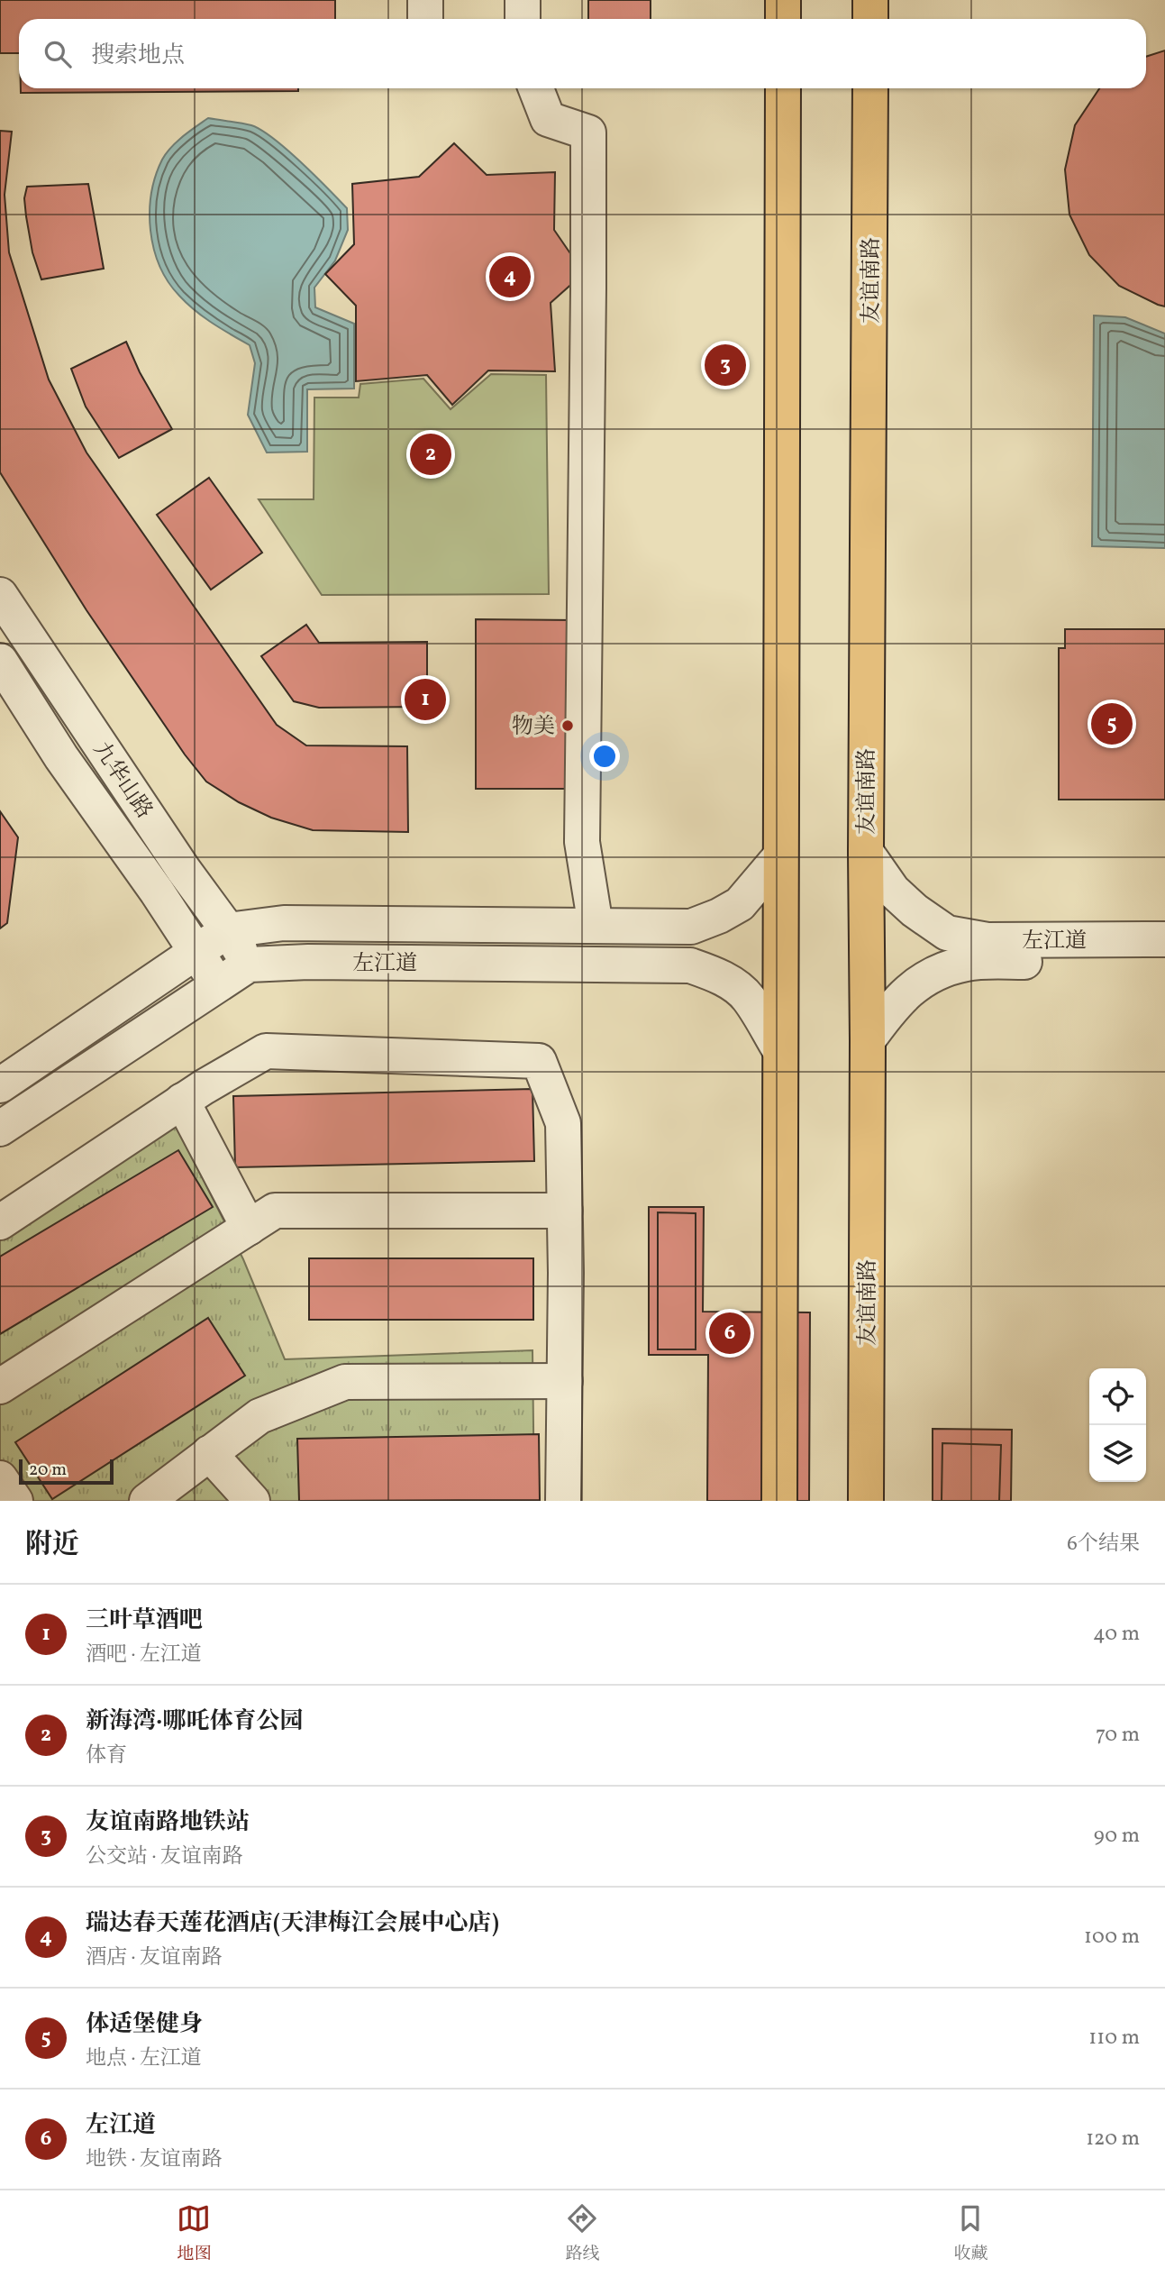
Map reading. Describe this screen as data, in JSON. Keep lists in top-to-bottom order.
{
  "streets": {
    "main road": ["友谊南路"],
    "street": ["九华山路", "左江道"]
  },
  "crossings": [
    ["友谊南路", "左江道"],
    ["九华山路", "左江道"]
  ],
  "places": ["物美"],
  "scale_bar": "20 m",
  "page": {
    "search": "搜索地点",
    "pins": [
      "4",
      "3",
      "2",
      "1",
      "5",
      "6"
    ],
    "scale": "20 m",
    "heading": ["附近", "6个结果"],
    "list": [
      {
        "mark": "1",
        "name": "三叶草酒吧",
        "note": "酒吧 · 左江道",
        "value": "40 m"
      },
      {
        "mark": "2",
        "name": "新海湾·哪吒体育公园",
        "note": "体育",
        "value": "70 m"
      },
      {
        "mark": "3",
        "name": "友谊南路地铁站",
        "note": "公交站 · 友谊南路",
        "value": "90 m"
      },
      {
        "mark": "4",
        "name": "瑞达春天莲花酒店(天津梅江会展中心店)",
        "note": "酒店 · 友谊南路",
        "value": "100 m"
      },
      {
        "mark": "5",
        "name": "体适堡健身",
        "note": "地点 · 左江道",
        "value": "110 m"
      },
      {
        "mark": "6",
        "name": "左江道",
        "note": "地铁 · 友谊南路",
        "value": "120 m"
      }
    ],
    "nav": ["地图", "路线", "收藏"]
  }
}
